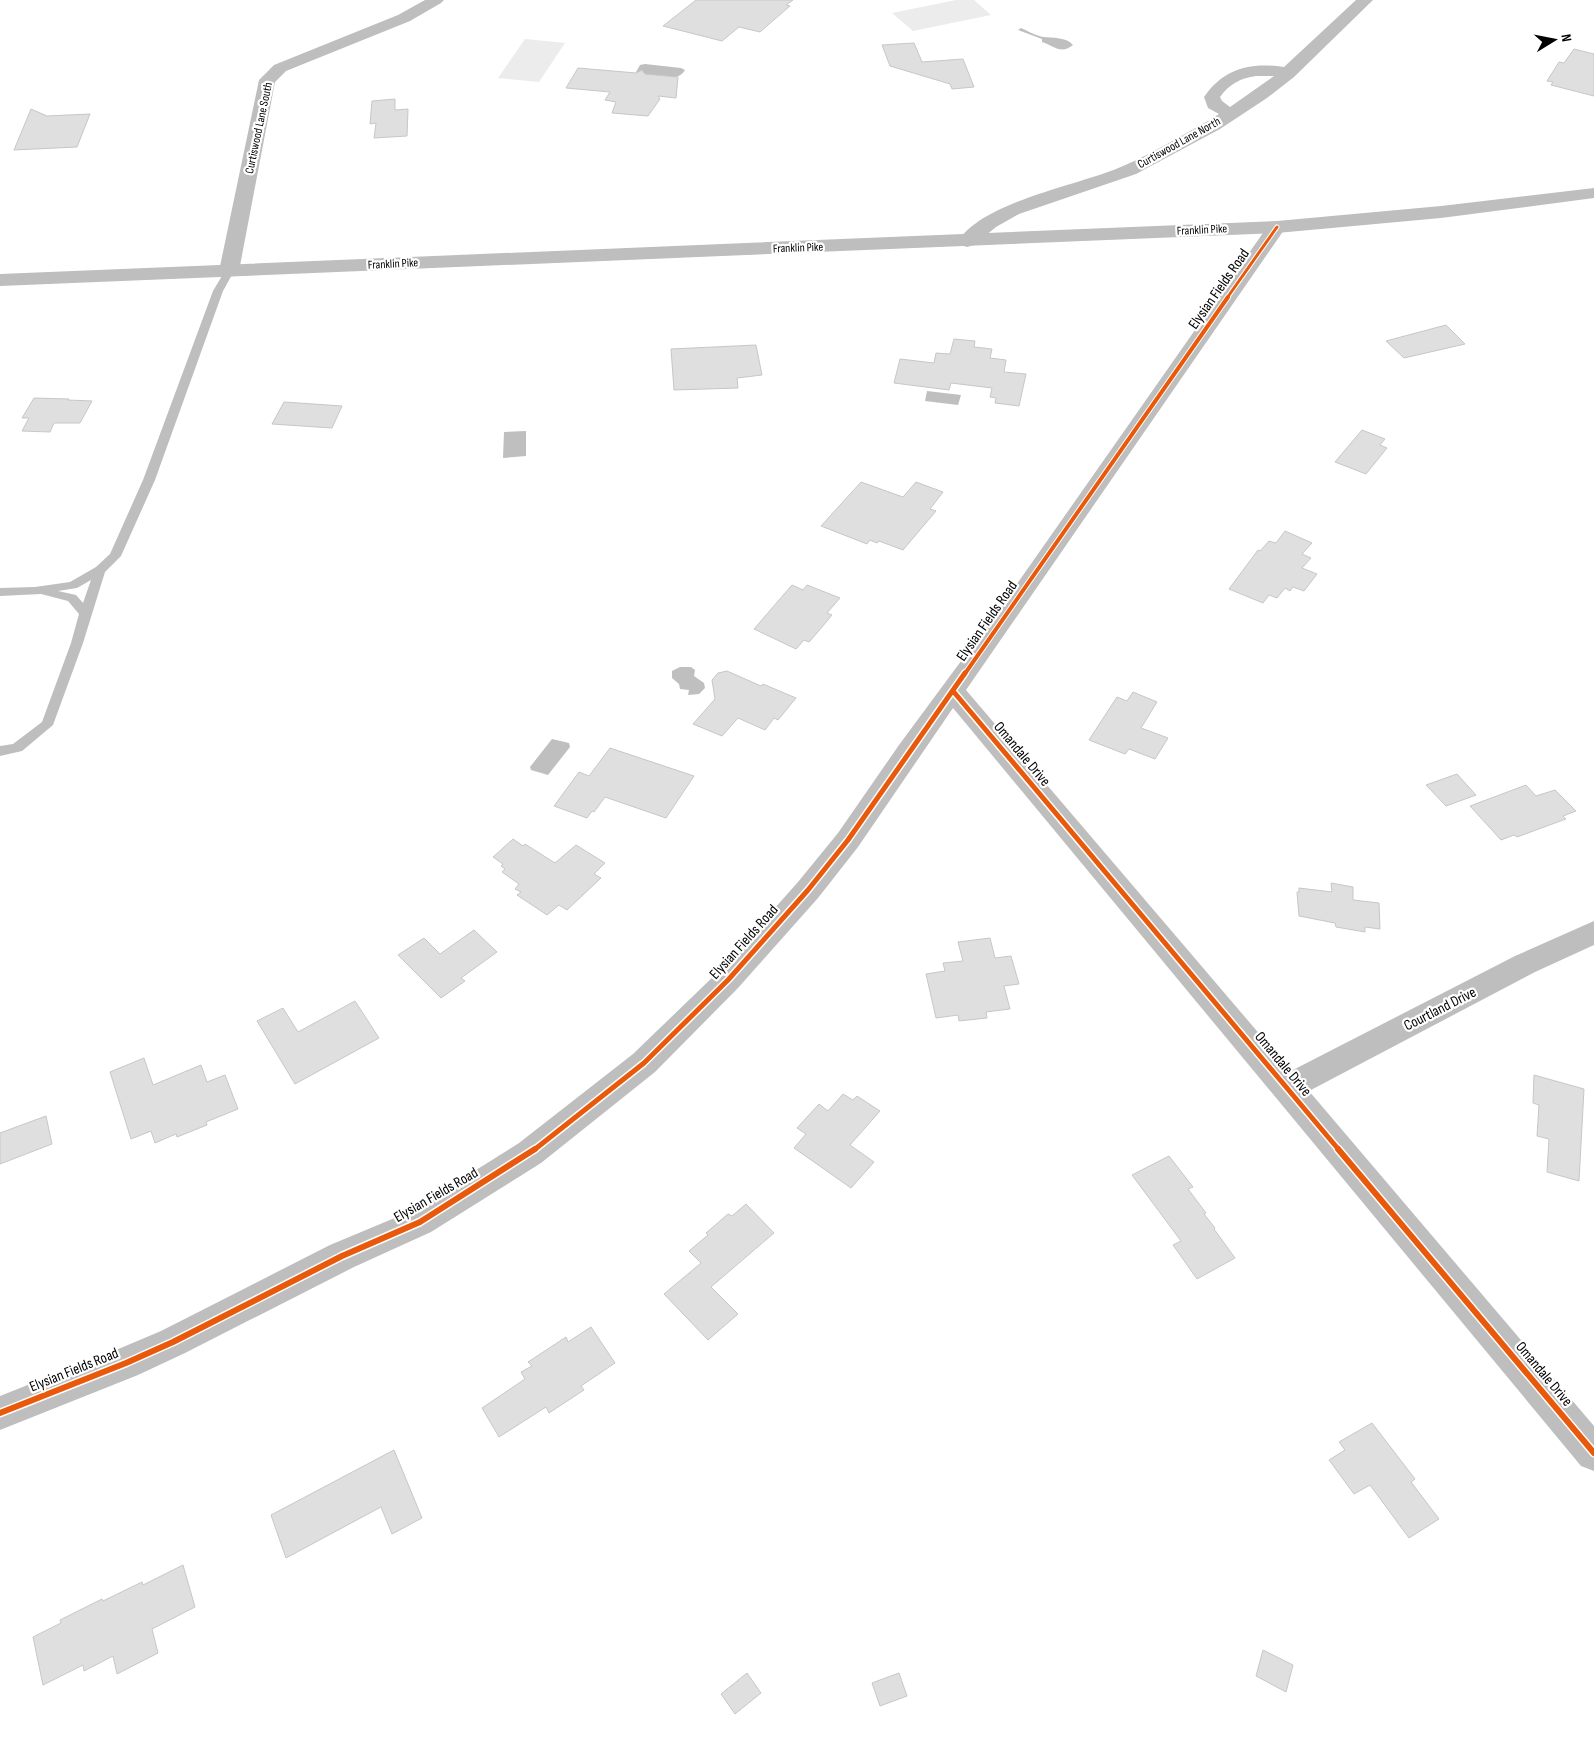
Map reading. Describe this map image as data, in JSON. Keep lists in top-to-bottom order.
{
  "streets": {
    "street": [
      "Curtiswood Lane South",
      "Curtiswood Lane North",
      "Franklin Pike",
      "Elysian Fields Road",
      "Omandale Drive",
      "Courtland Drive"
    ]
  },
  "crossings": [
    ["Curtiswood Lane South", "Franklin Pike"],
    ["Curtiswood Lane North", "Franklin Pike"],
    ["Franklin Pike", "Elysian Fields Road"],
    ["Elysian Fields Road", "Omandale Drive"],
    ["Omandale Drive", "Courtland Drive"]
  ],
  "north": "right"
}
